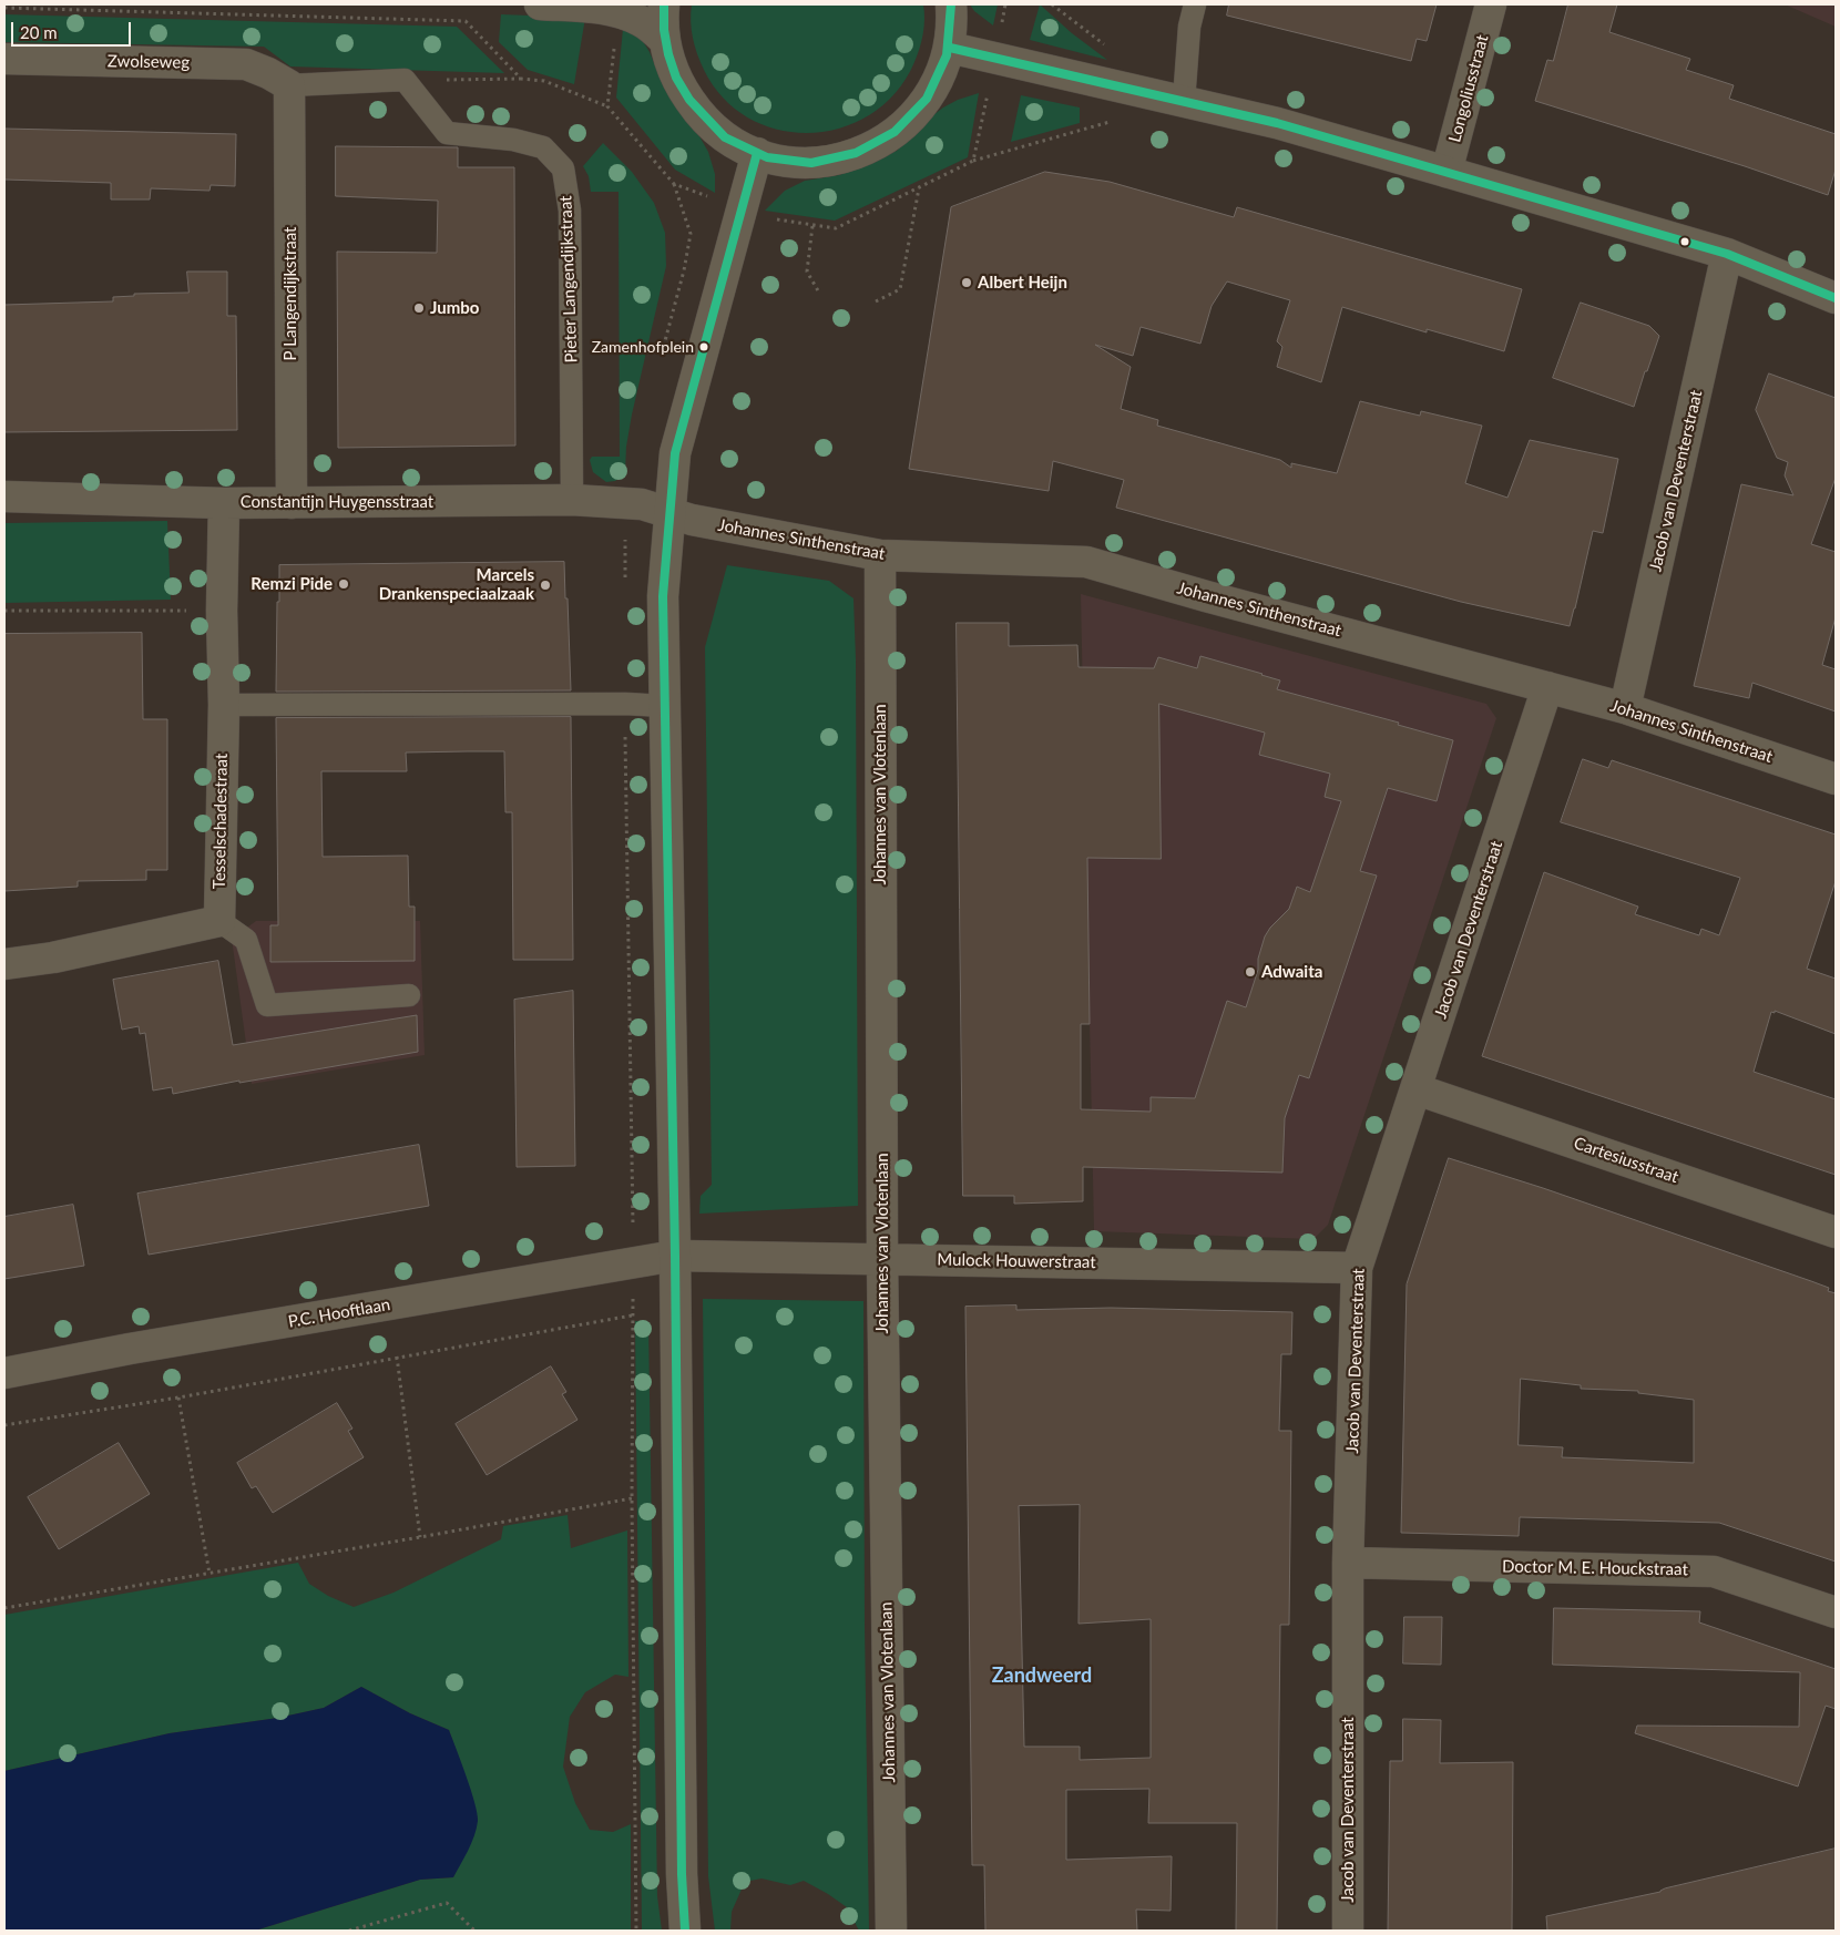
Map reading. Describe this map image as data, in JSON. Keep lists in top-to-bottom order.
{
  "streets": {
    "street": [
      "Zwolseweg",
      "Longoliusstraat",
      "P Langendijkstraat",
      "Jacob van Deventerstraat",
      "Constantijn Huygensstraat",
      "Johannes Sinthenstraat",
      "Johannes van Vlotenlaan",
      "Tesselschadestraat",
      "Cartesiusstraat",
      "Mulock Houwerstraat",
      "P.C. Hooftlaan",
      "Doctor M. E. Houckstraat"
    ],
    "lane": ["Pieter Langendijkstraat"]
  },
  "crossings": [
    ["Zwolseweg", "P Langendijkstraat"],
    ["Pieter Langendijkstraat", "Constantijn Huygensstraat"],
    ["P Langendijkstraat", "Constantijn Huygensstraat"],
    ["Jacob van Deventerstraat", "Johannes Sinthenstraat"],
    ["Jacob van Deventerstraat", "Cartesiusstraat"],
    ["Jacob van Deventerstraat", "Mulock Houwerstraat"],
    ["Jacob van Deventerstraat", "Doctor M. E. Houckstraat"],
    ["Constantijn Huygensstraat", "Johannes Sinthenstraat"],
    ["Constantijn Huygensstraat", "Tesselschadestraat"],
    ["Johannes Sinthenstraat", "Johannes van Vlotenlaan"],
    ["Johannes van Vlotenlaan", "Mulock Houwerstraat"],
    ["Mulock Houwerstraat", "P.C. Hooftlaan"]
  ],
  "districts": ["Zandweerd"],
  "places": [
    "Albert Heijn",
    "Jumbo",
    "Zamenhofplein",
    "Remzi Pide",
    "Marcels Drankenspeciaalzaak",
    "Adwaita"
  ],
  "scale_bar": "20 m"
}
